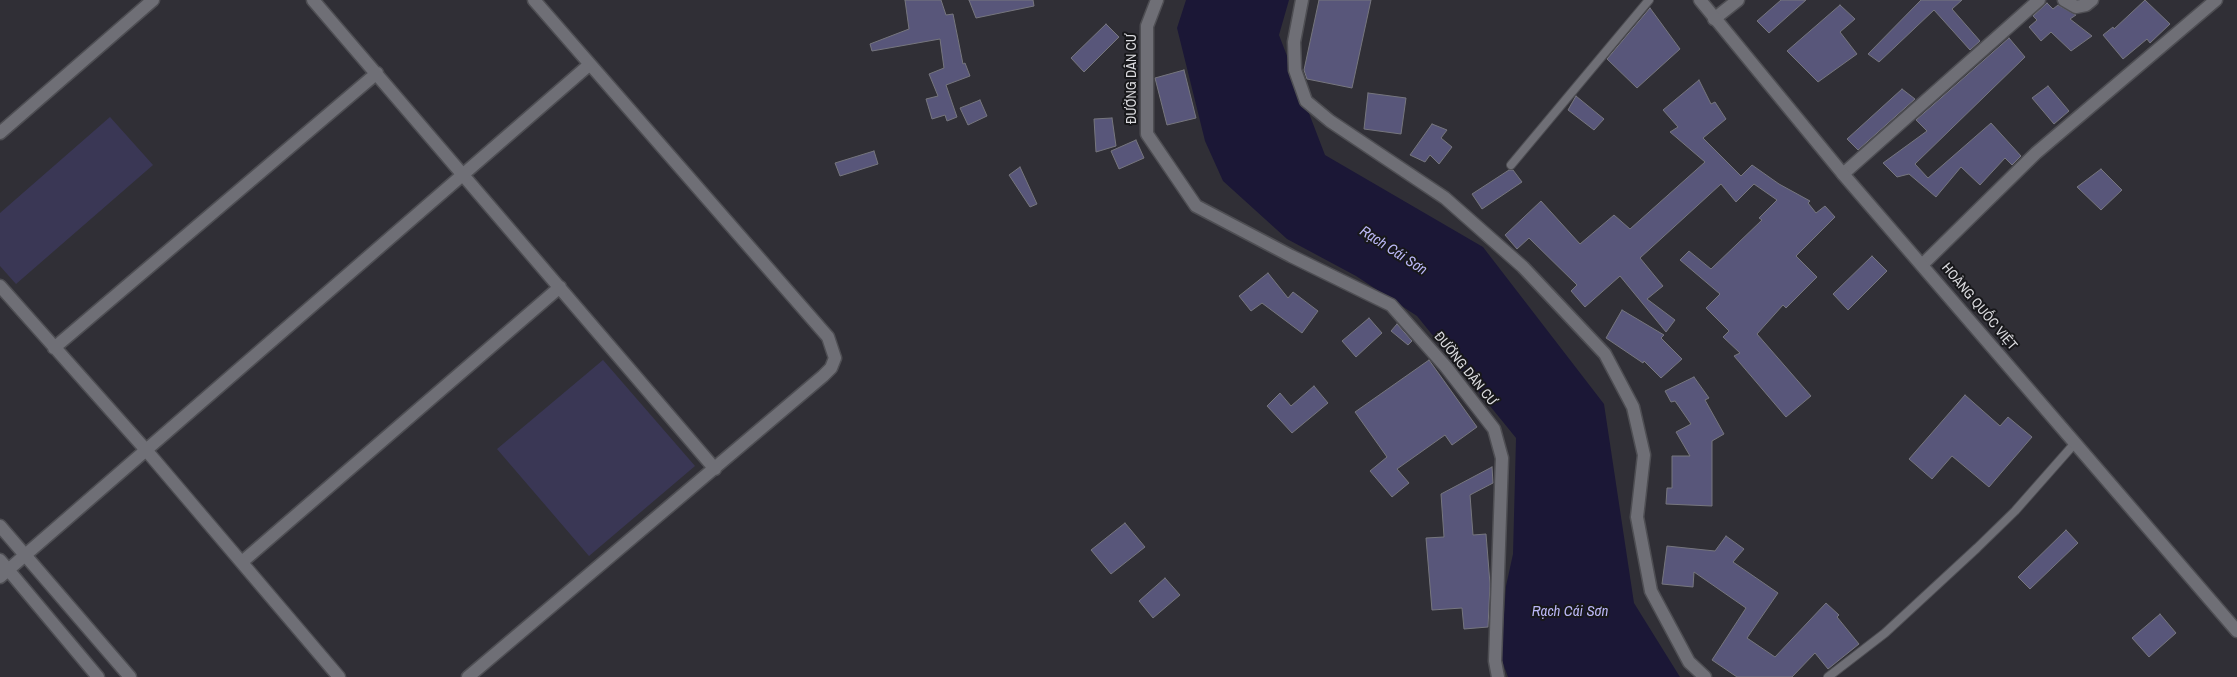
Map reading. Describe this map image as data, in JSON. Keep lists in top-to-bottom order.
{
  "streets": {
    "street": ["ĐƯỜNG DÂN CƯ", "HOÀNG QUỐC VIỆT"]
  },
  "water": ["Rạch Cái Sơn"]
}
